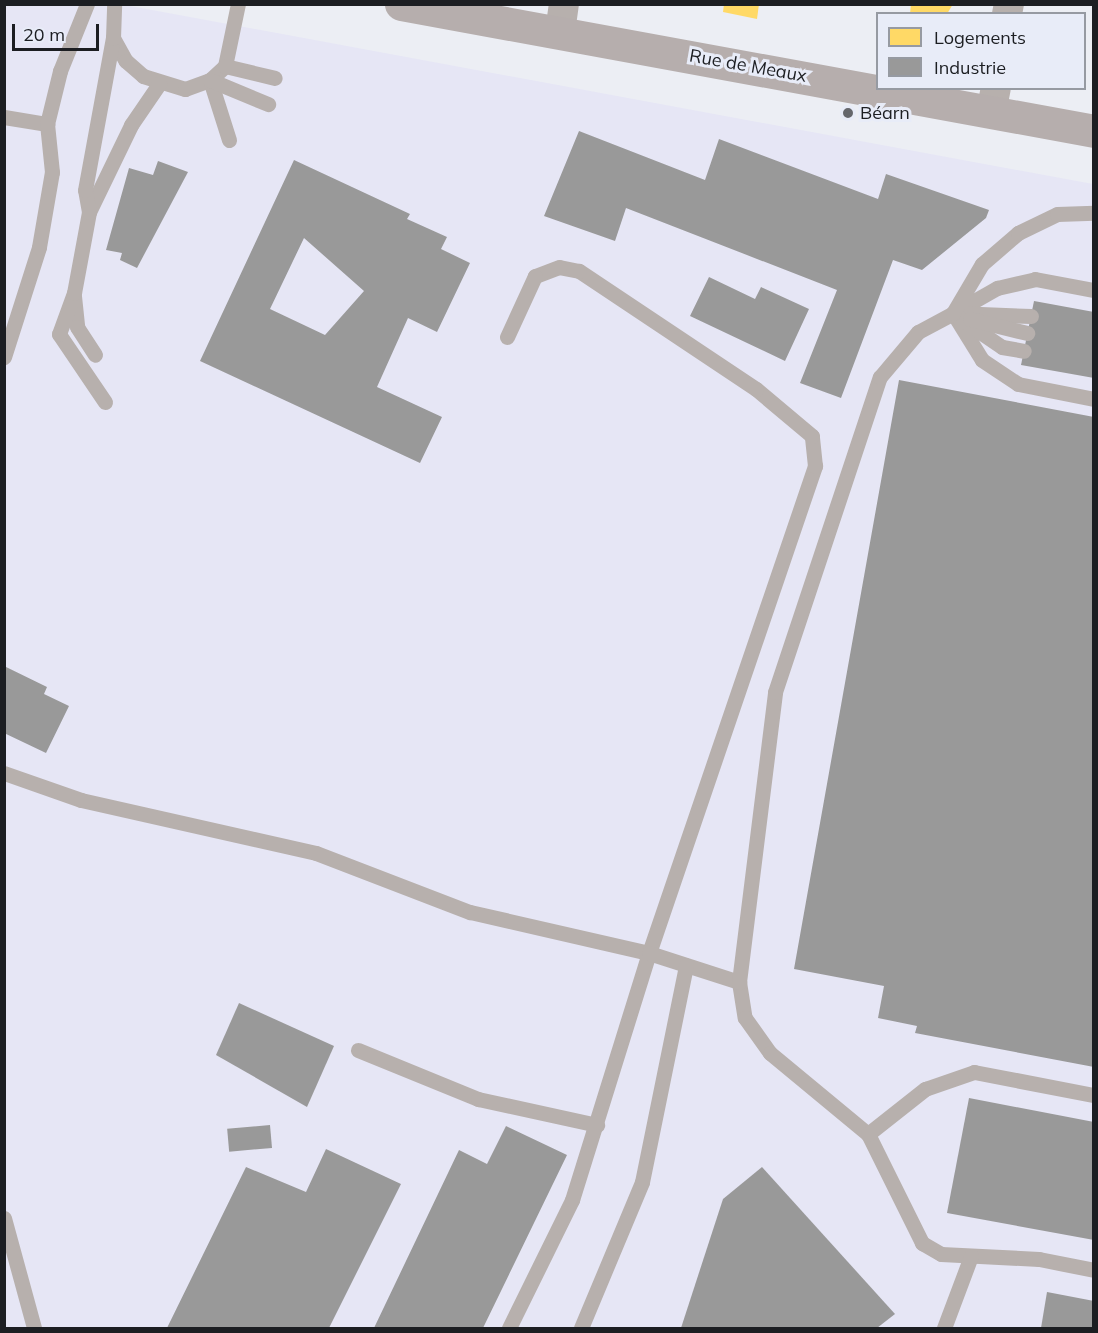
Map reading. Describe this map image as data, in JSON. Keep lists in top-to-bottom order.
{
  "streets": {
    "main road": ["Rue de Meaux"]
  },
  "places": ["Béarn"],
  "legend": ["Logements", "Industrie"],
  "scale_bar": "20 m"
}
